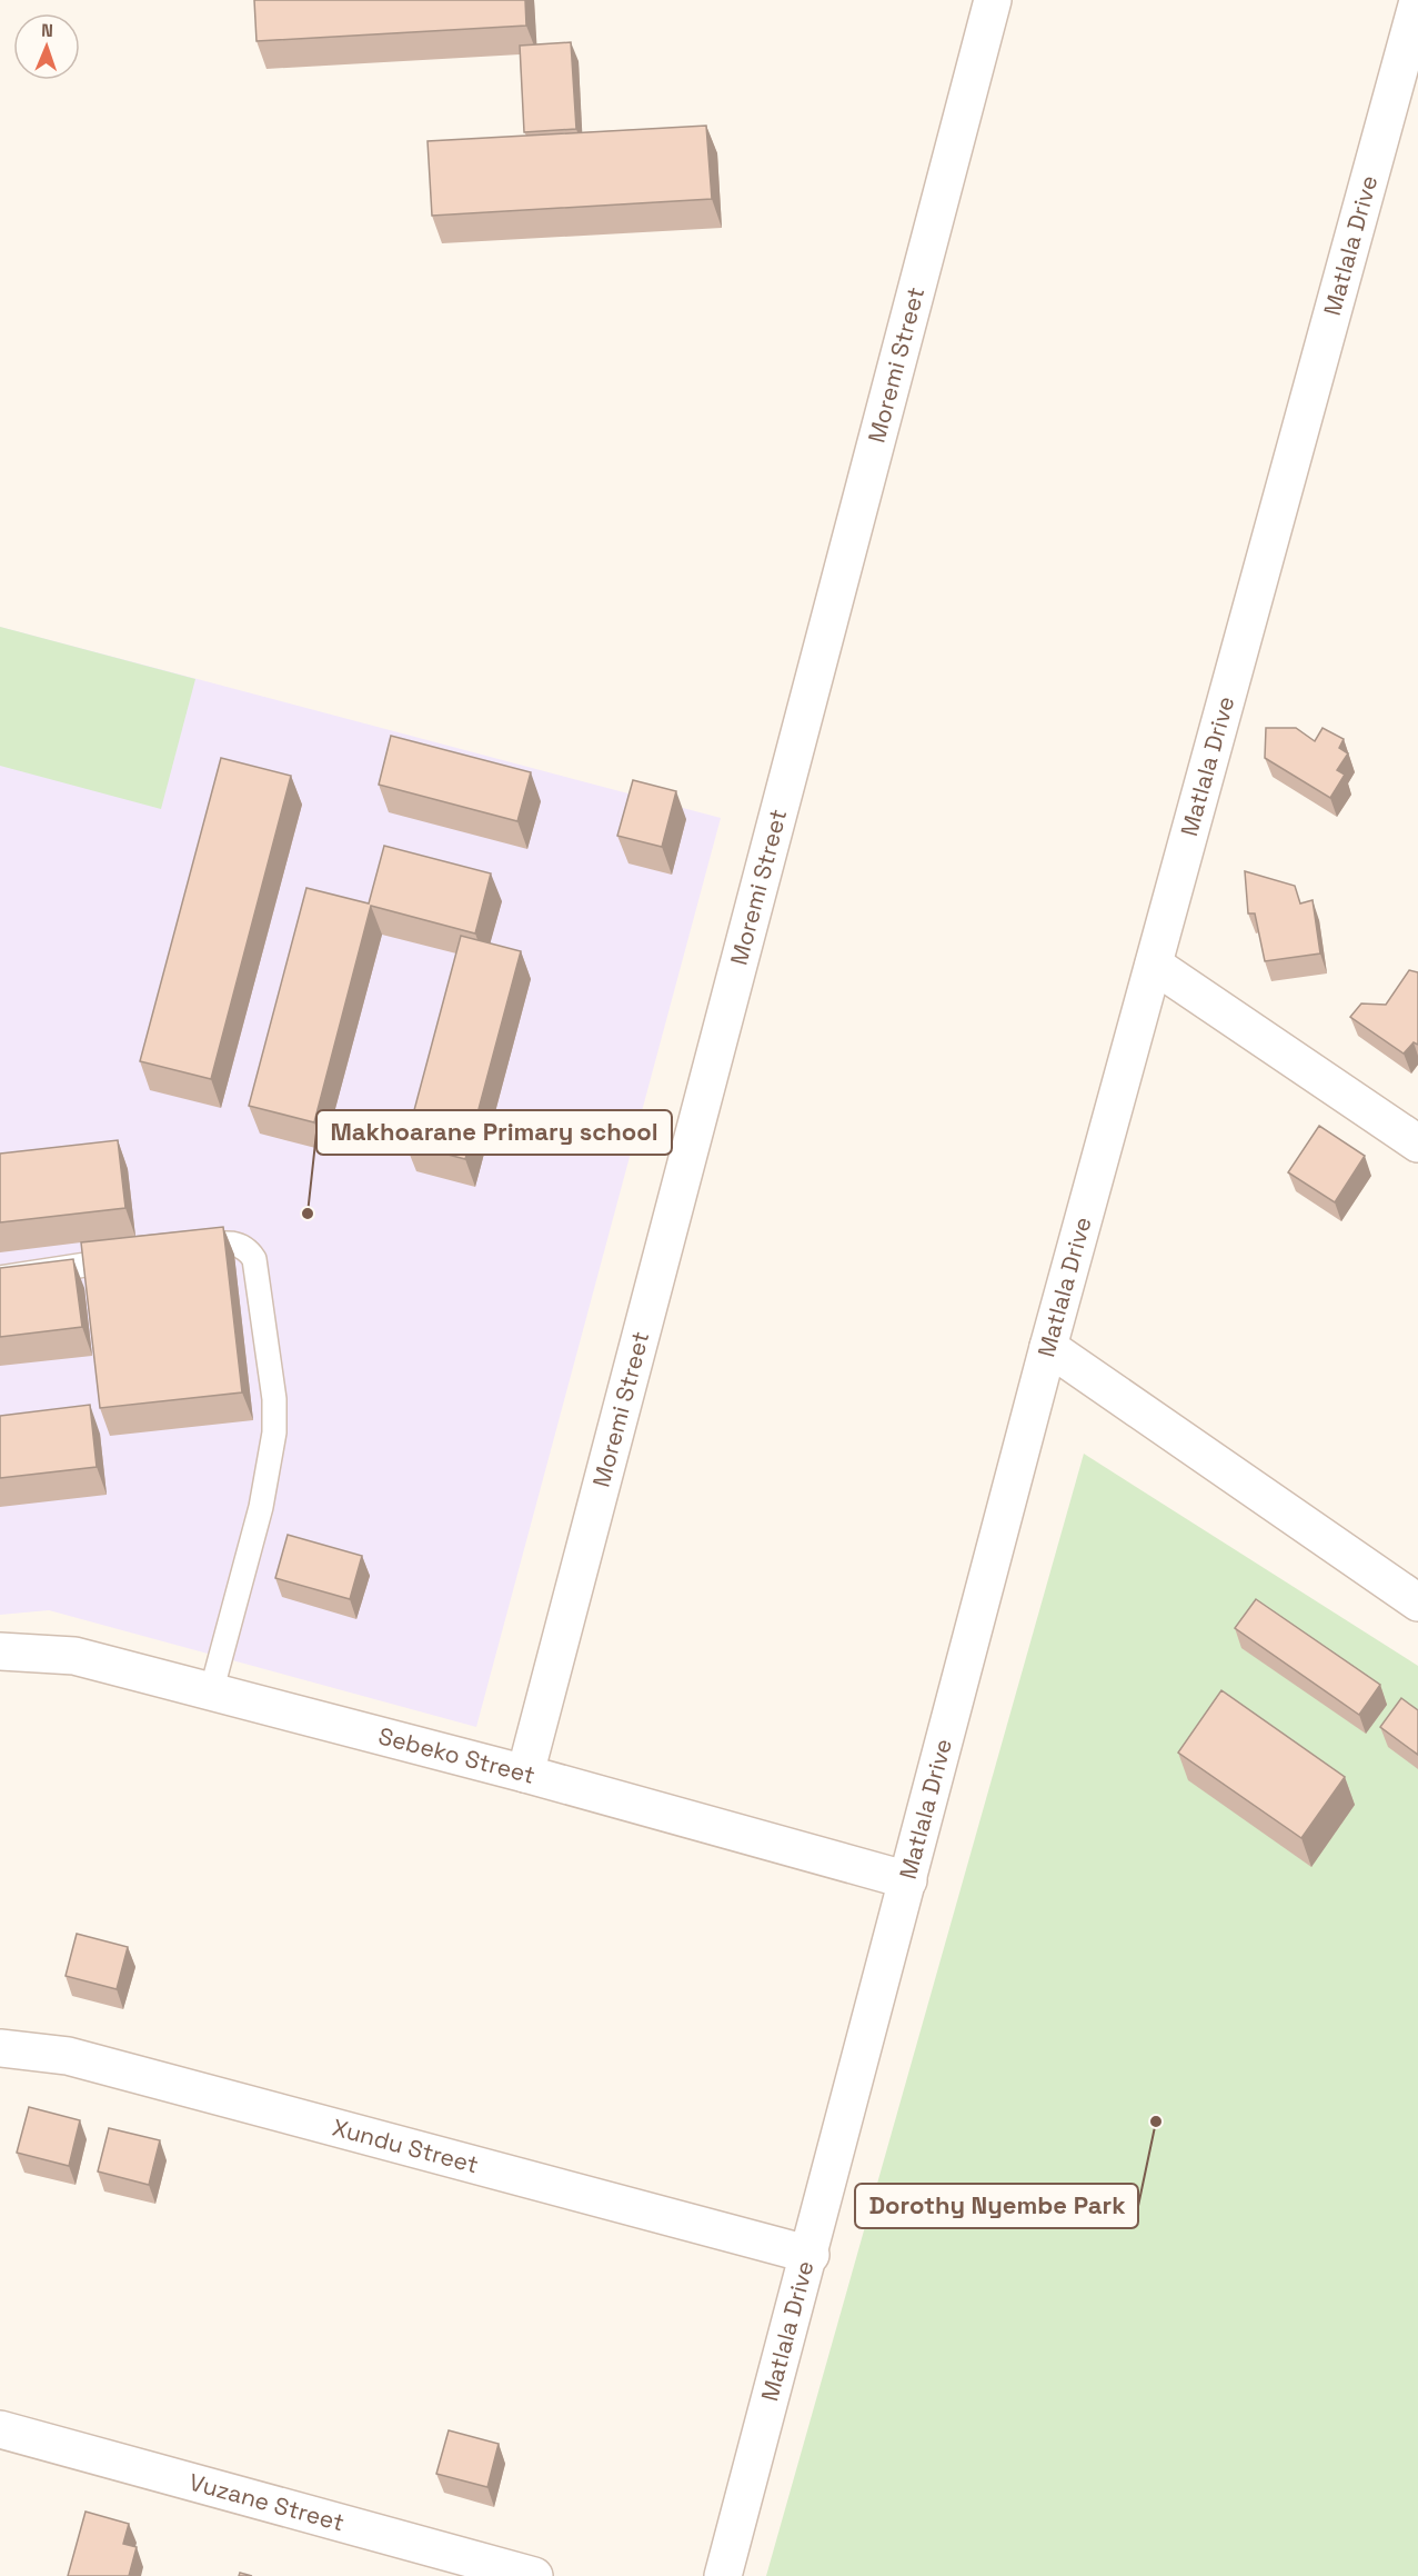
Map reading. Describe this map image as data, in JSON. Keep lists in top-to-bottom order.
{
  "streets": {
    "street": [
      "Matlala Drive",
      "Moremi Street",
      "Sebeko Street",
      "Xundu Street",
      "Vuzane Street"
    ]
  },
  "crossings": [
    ["Matlala Drive", "Sebeko Street"],
    ["Matlala Drive", "Xundu Street"],
    ["Moremi Street", "Sebeko Street"]
  ],
  "places": ["Makhoarane Primary school", "Dorothy Nyembe Park"],
  "north": "top"
}
